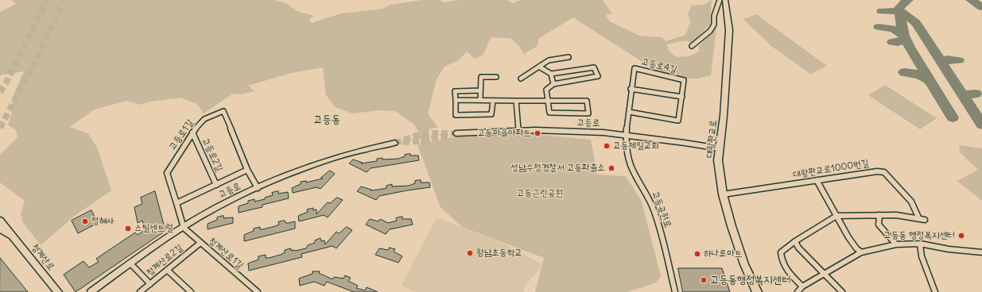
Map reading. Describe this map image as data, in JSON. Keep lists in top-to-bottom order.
{
  "streets": {
    "main road": ["대왕판교로", "청계산로"],
    "street": [
      "고등로4길",
      "고등로",
      "고등로1길",
      "고등로2길",
      "대왕판교로1000번길",
      "고등공원로",
      "청계산로1길",
      "청계산로2길"
    ]
  },
  "crossings": [
    ["고등로4길", "고등로"],
    ["고등로4길", "고등공원로"],
    ["고등로", "고등로1길"],
    ["고등로", "대왕판교로"],
    ["고등로", "고등공원로"],
    ["고등로", "청계산로1길"],
    ["고등로1길", "고등로2길"],
    ["고등로1길", "청계산로1길"],
    ["대왕판교로", "대왕판교로1000번길"],
    ["청계산로1길", "청계산로2길"]
  ],
  "districts": ["고등동"],
  "parks": ["고등근린공원"],
  "places": [
    "고등마을아파트",
    "고등제일교회",
    "성남수정경찰서 고등파출소",
    "정혜사",
    "스틸센트럴",
    "고등동 행정복지센터",
    "왕남초등학교",
    "하나로마트",
    "고등동행정복지센터"
  ]
}
